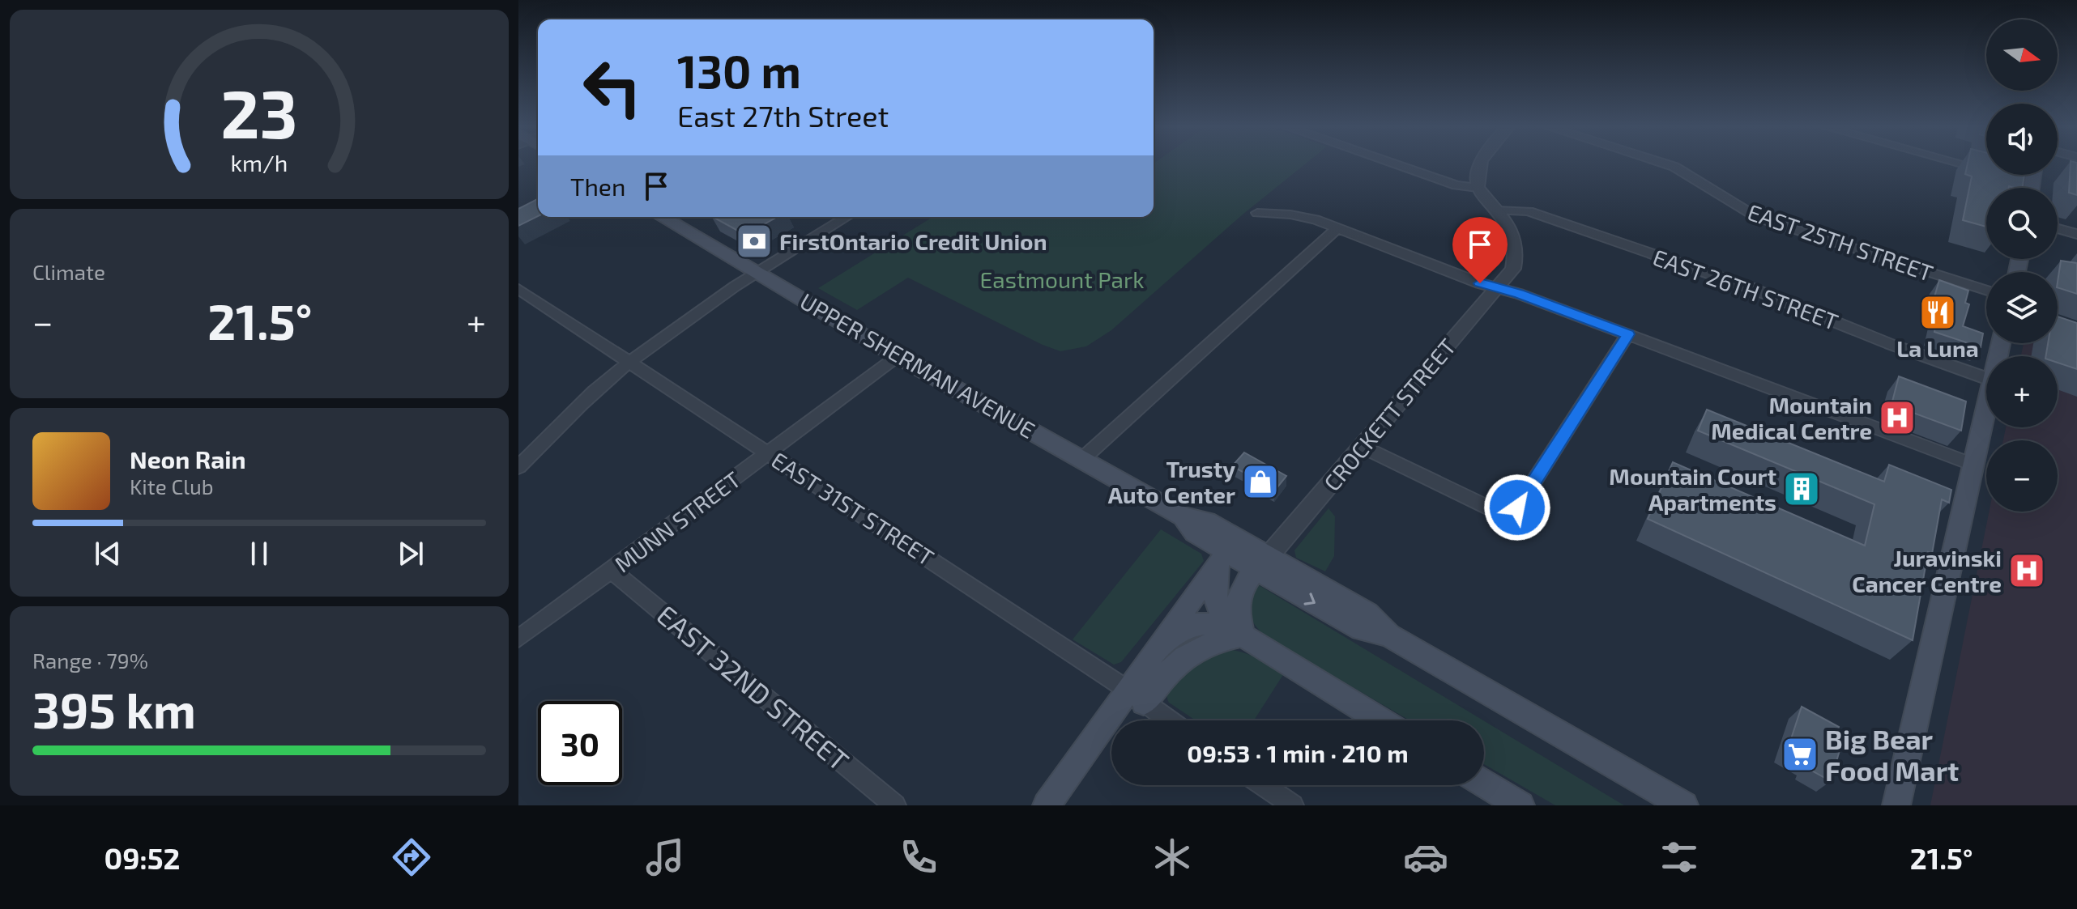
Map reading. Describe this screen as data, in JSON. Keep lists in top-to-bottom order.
{
  "streets": {
    "main road": ["UPPER SHERMAN AVENUE"],
    "street": [
      "EAST 25TH STREET",
      "EAST 26TH STREET",
      "CROCKETT STREET",
      "EAST 31ST STREET",
      "MUNN STREET",
      "EAST 32ND STREET"
    ]
  },
  "crossings": [
    ["EAST 26TH STREET", "CROCKETT STREET"],
    ["UPPER SHERMAN AVENUE", "CROCKETT STREET"],
    ["UPPER SHERMAN AVENUE", "MUNN STREET"],
    ["EAST 31ST STREET", "MUNN STREET"],
    ["MUNN STREET", "EAST 32ND STREET"]
  ],
  "parks": ["Eastmount Park"],
  "places": {
    "bank": ["FirstOntario Credit Union"],
    "restaurant": ["La Luna"],
    "hospital": ["Mountain Medical Centre", "Juravinski Cancer Centre"],
    "shop": ["Trusty Auto Center"],
    "building": ["Mountain Court Apartments"],
    "supermarket": ["Big Bear Food Mart"]
  },
  "north": "right",
  "page": {
    "map_buttons": ["+", "−"],
    "turn": ["130 m", "East 27th Street"],
    "then": "Then",
    "tile": [
      "Climate",
      ["Range · 79%", "395 km"]
    ],
    "heat": ["−", "21.5°", "+"],
    "song": ["Neon Rain", "Kite Club"],
    "limit": "30",
    "trip": "09:53 · 1 min · 210 m",
    "tabs": ["09:52", "21.5°"],
    "gauge": ["23", "km/h"]
  }
}
